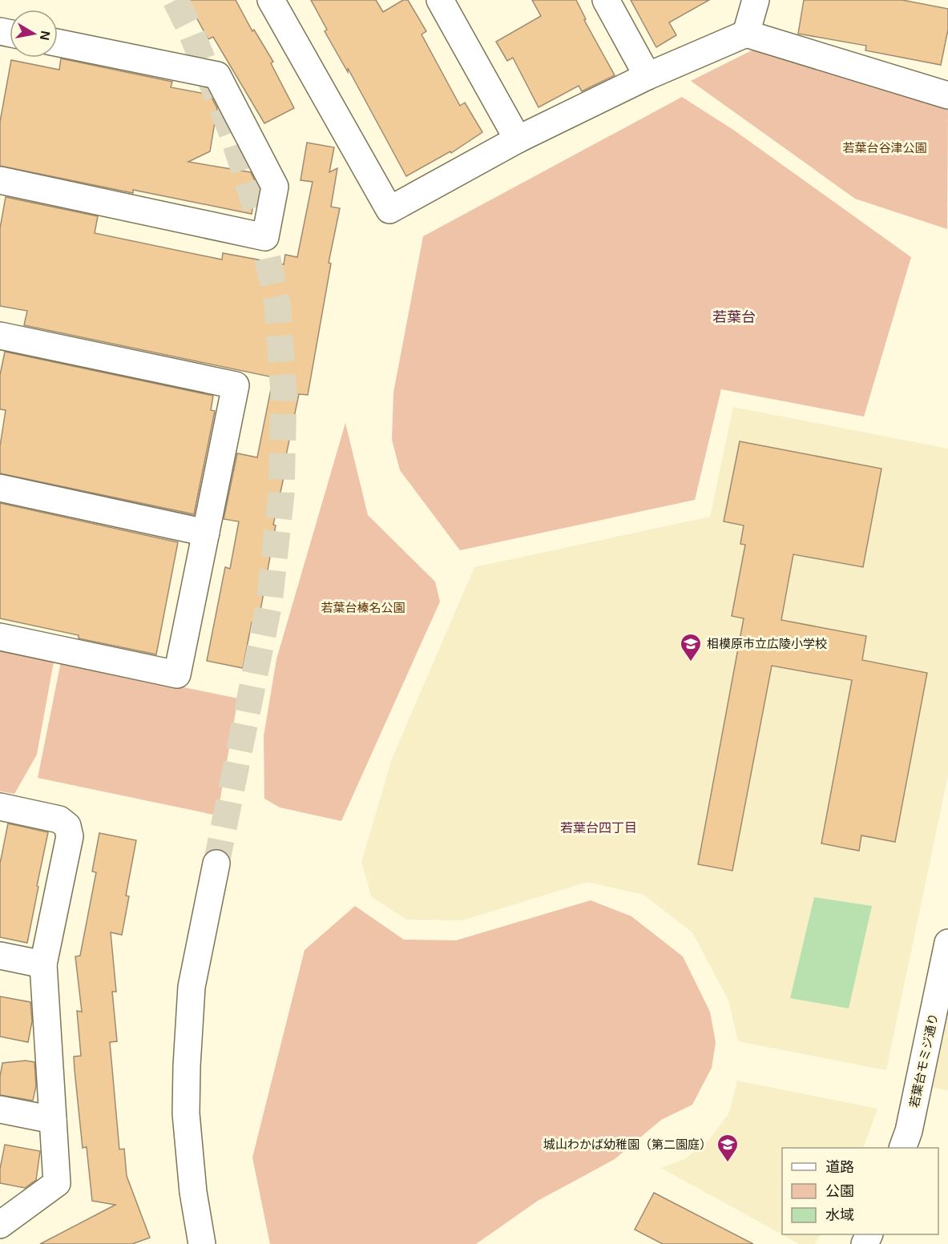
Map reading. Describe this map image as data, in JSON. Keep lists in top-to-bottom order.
{
  "streets": {
    "street": ["若葉台モミジ通り"]
  },
  "districts": ["若葉台", "若葉台四丁目"],
  "parks": ["若葉台谷津公園", "若葉台榛名公園"],
  "places": {
    "school or university": ["相模原市立広陵小学校", "城山わかば幼稚園（第二園庭）"]
  },
  "legend": ["道路", "公園", "水域"],
  "north": "right"
}
